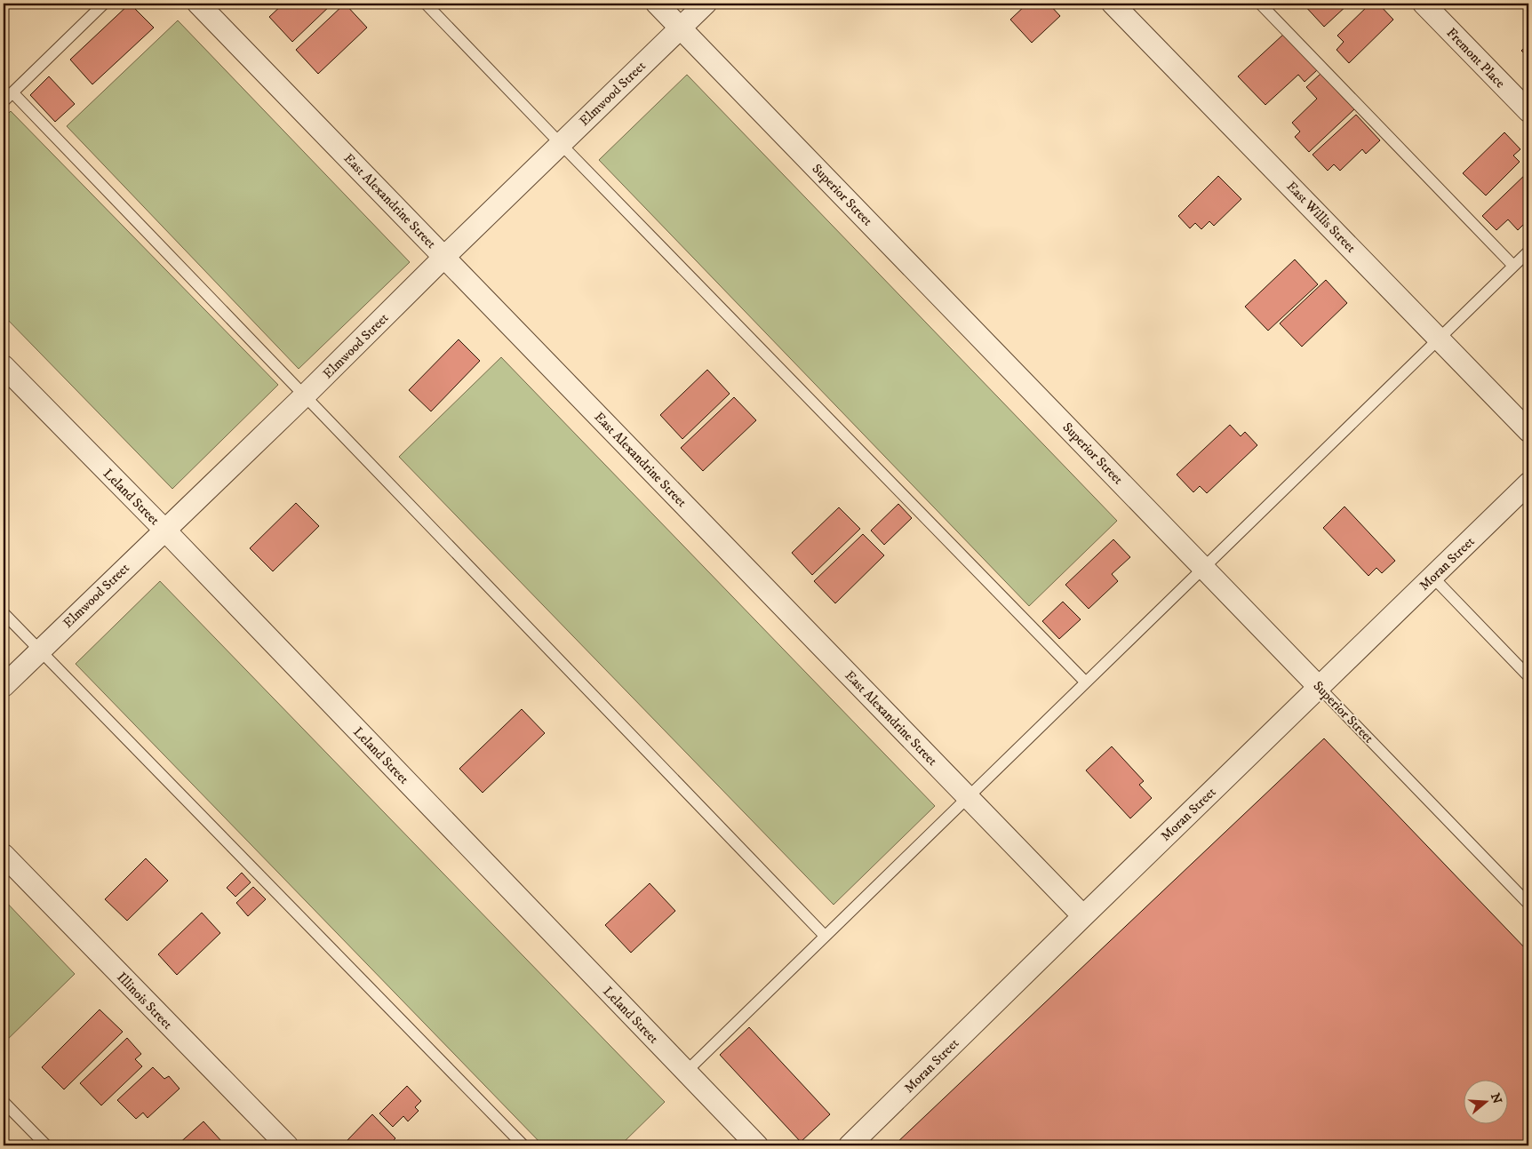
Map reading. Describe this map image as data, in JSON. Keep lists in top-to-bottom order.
{
  "streets": {
    "street": [
      "Fremont Place",
      "Elmwood Street",
      "Superior Street",
      "East Alexandrine Street",
      "East Willis Street",
      "Leland Street",
      "Moran Street",
      "Illinois Street"
    ]
  },
  "crossings": [
    ["Elmwood Street", "Superior Street"],
    ["Elmwood Street", "East Alexandrine Street"],
    ["Elmwood Street", "Leland Street"],
    ["Superior Street", "Moran Street"],
    ["East Alexandrine Street", "Moran Street"]
  ],
  "north": "right"
}
